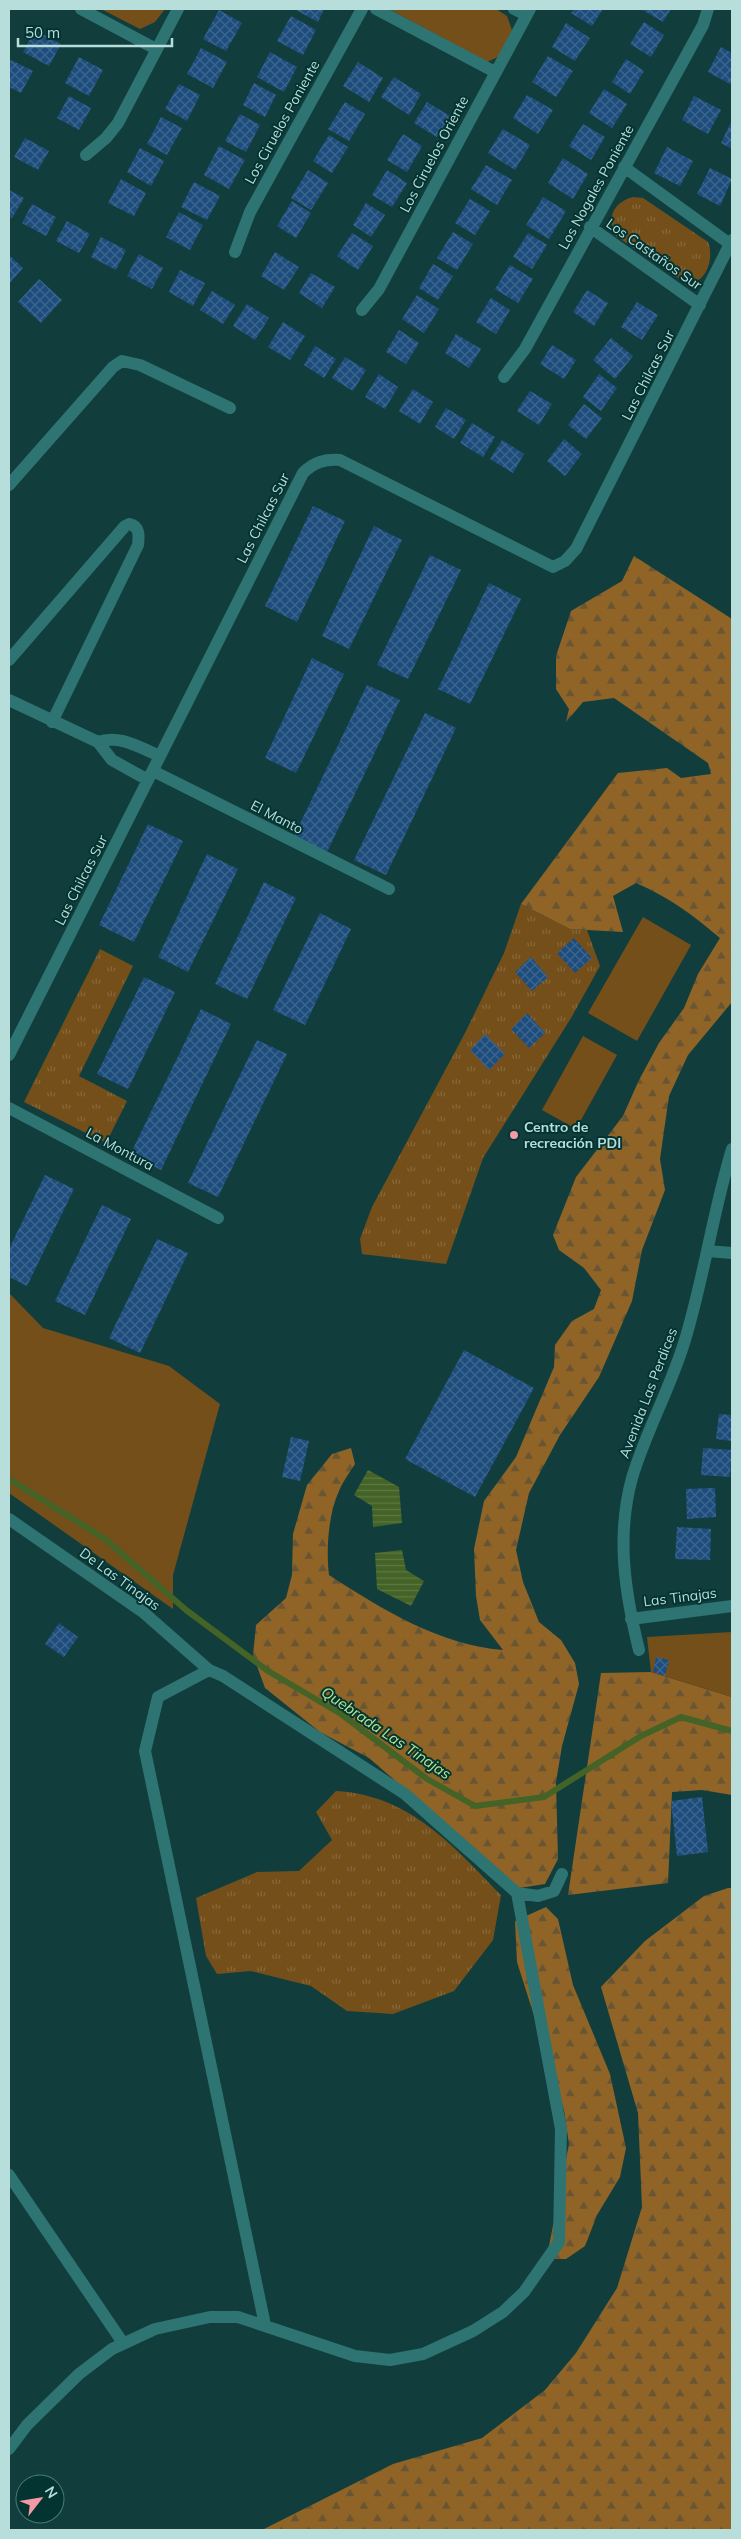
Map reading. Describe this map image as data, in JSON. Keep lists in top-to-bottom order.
{
  "streets": {
    "street": [
      "Los Ciruelos Poniente",
      "Los Ciruelos Oriente",
      "Los Nogales Poniente",
      "Los Castaños Sur",
      "Las Chilcas Sur",
      "El Manto",
      "La Montura",
      "Avenida Las Perdices",
      "De Las Tinajas",
      "Las Tinajas"
    ]
  },
  "crossings": [
    ["Los Nogales Poniente", "Los Castaños Sur"],
    ["Los Castaños Sur", "Las Chilcas Sur"],
    ["Las Chilcas Sur", "El Manto"],
    ["Avenida Las Perdices", "Las Tinajas"]
  ],
  "water": ["Quebrada Las Tinajas"],
  "places": ["Centro de recreación PDI"],
  "scale_bar": "50 m",
  "north": "top right"
}
